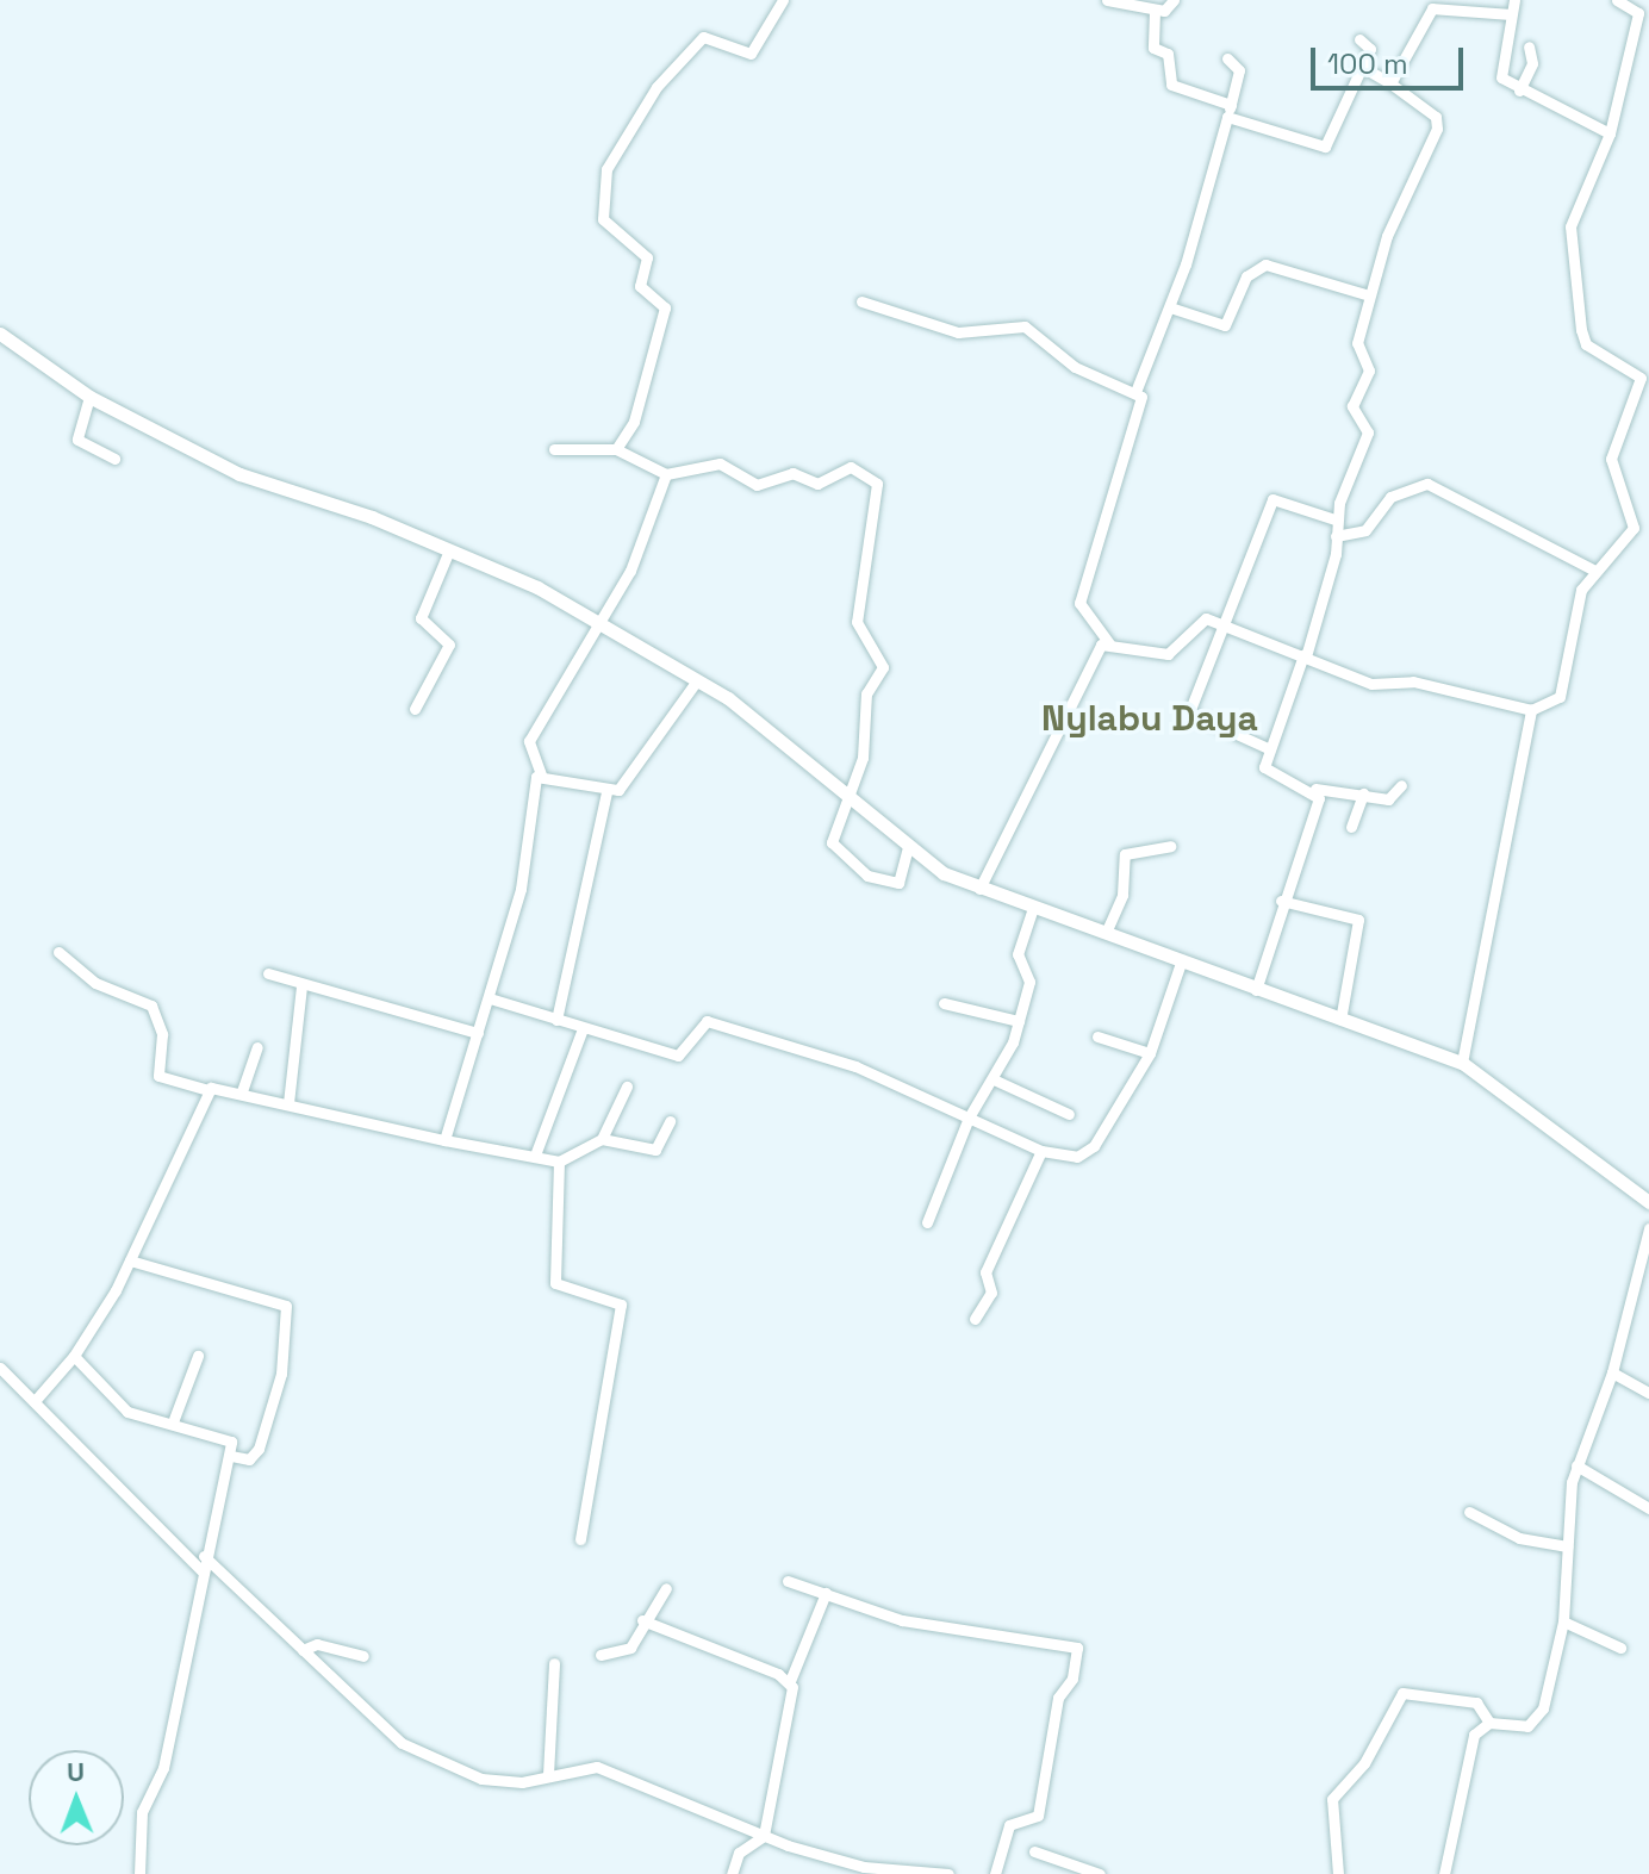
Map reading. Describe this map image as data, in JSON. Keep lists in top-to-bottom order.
{
  "districts": ["Nylabu Daya"],
  "scale_bar": "100 m",
  "north": "top"
}
